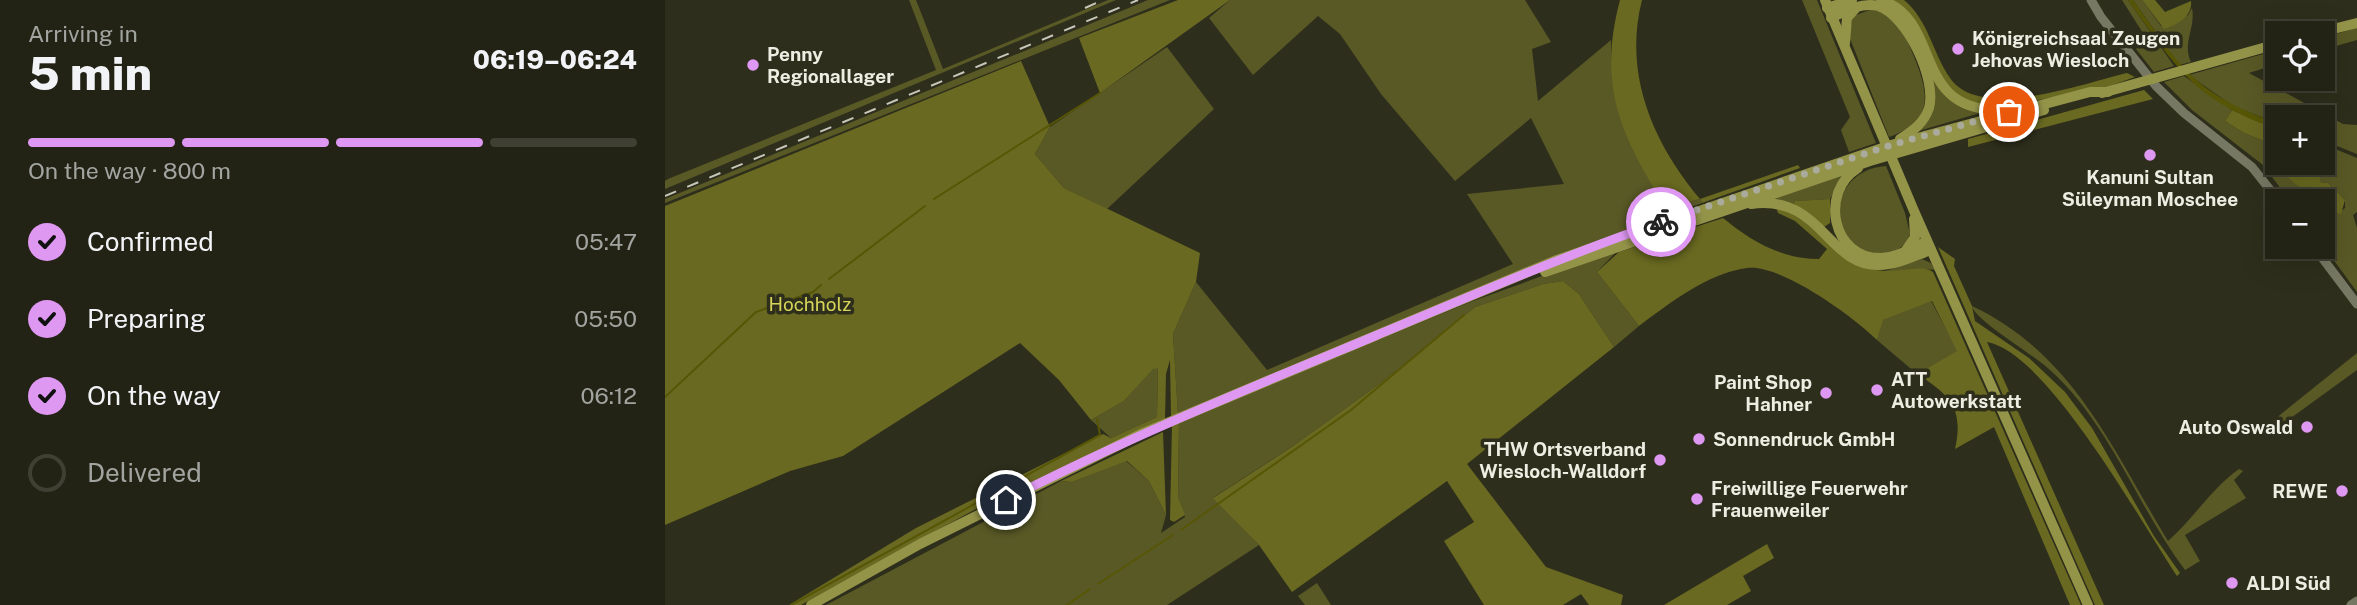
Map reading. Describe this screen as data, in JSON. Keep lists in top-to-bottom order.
{
  "parks": ["Hochholz"],
  "places": [
    "Königreichsaal Zeugen Jehovas Wiesloch",
    "Penny Regionallager",
    "Kanuni Sultan Süleyman Moschee",
    "ATT Autowerkstatt",
    "Paint Shop Hahner",
    "Auto Oswald",
    "Sonnendruck GmbH",
    "THW Ortsverband Wiesloch-Walldorf",
    "REWE",
    "Freiwillige Feuerwehr Frauenweiler",
    "ALDI Süd"
  ],
  "page": {
    "heading": ["5 min", "Arriving in", "06:19–06:24"],
    "map_buttons": ["+", "−"],
    "bar": "On the way · 800 m",
    "list": [
      ["Confirmed", "05:47"],
      ["Preparing", "05:50"],
      ["On the way", "06:12"],
      "Delivered"
    ]
  }
}
